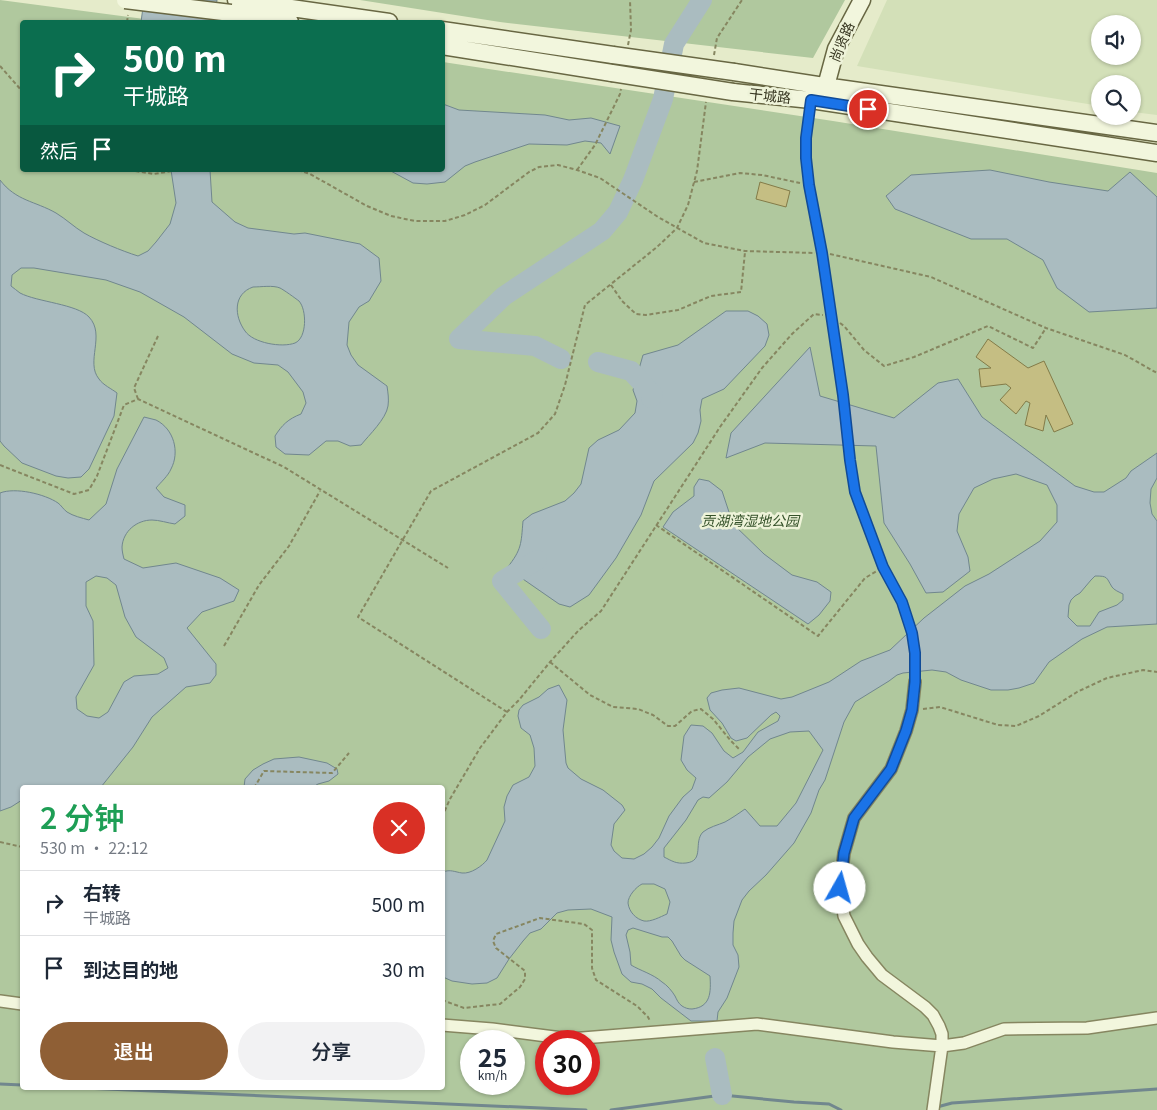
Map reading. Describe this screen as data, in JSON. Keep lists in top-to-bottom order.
{
  "streets": {
    "street": ["尚贤路", "干城路"]
  },
  "crossings": [
    ["尚贤路", "干城路"]
  ],
  "parks": ["贡湖湾湿地公园"],
  "page": {
    "turn": ["500 m", "干城路"],
    "then": "然后",
    "heading": ["2 分钟", "530 m · 22:12"],
    "list": [
      {
        "name": "右转",
        "note": "干城路",
        "value": "500 m"
      },
      {
        "name": "到达目的地",
        "value": "30 m"
      }
    ],
    "buttons": ["退出", "分享"],
    "speed": "25 km/h",
    "limit": "30"
  }
}
